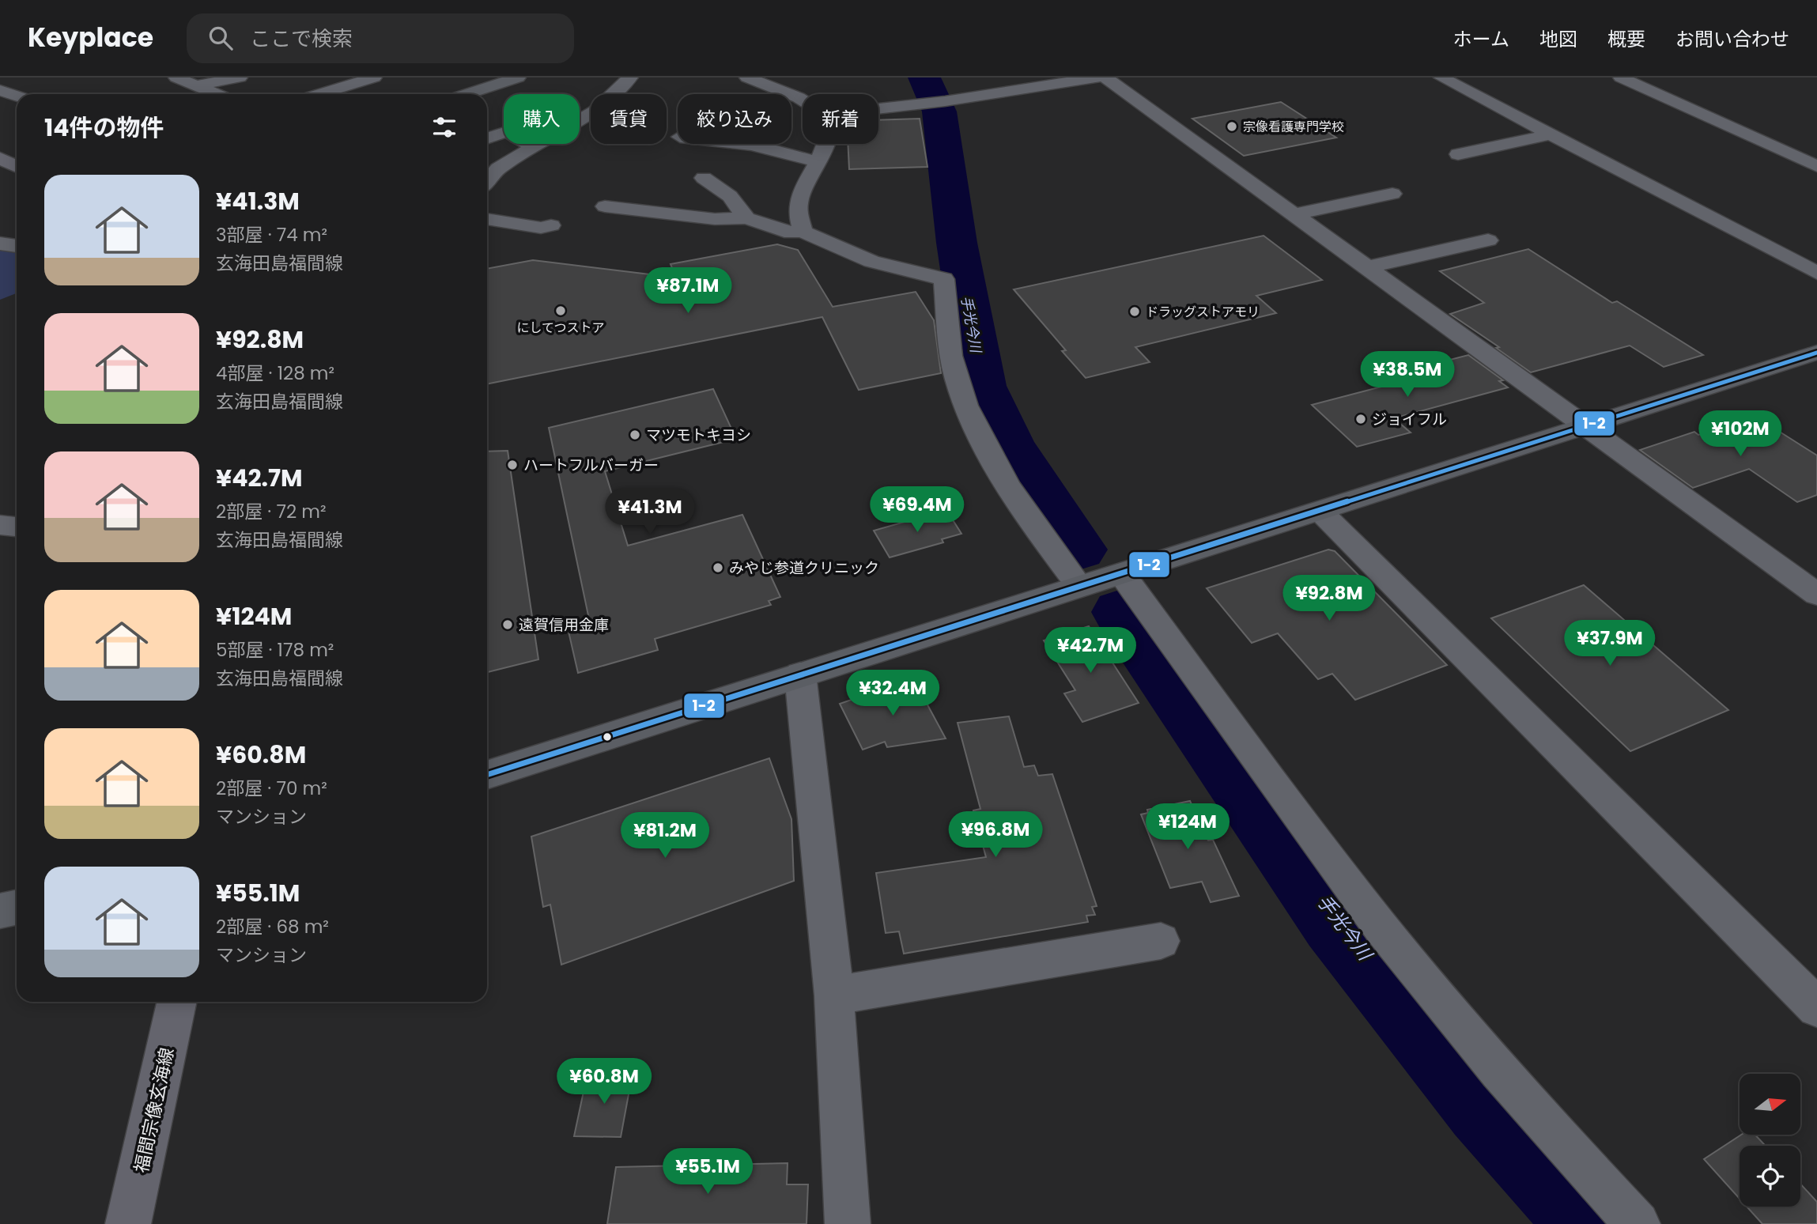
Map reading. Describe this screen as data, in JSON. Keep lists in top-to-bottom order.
{
  "streets": {
    "main road": ["福間宗像玄海線"]
  },
  "water": ["手光今川"],
  "places": [
    "宗像看護専門学校",
    "にしてつストア",
    "ドラッグストアモリ",
    "ジョイフル",
    "マツモトキヨシ",
    "ハートフルバーガー",
    "みやじ参道クリニック",
    "遠賀信用金庫"
  ],
  "lines": ["transit line 1-2"],
  "north": "right",
  "page": {
    "header": "Keyplace",
    "search": "ここで検索",
    "nav": [
      "ホーム",
      "地図",
      "概要",
      "お問い合わせ"
    ],
    "chip": [
      "購入",
      "賃貸",
      "絞り込み",
      "新着"
    ],
    "heading": "14件の物件",
    "list": [
      {
        "name": "¥41.3M",
        "note": "3部屋 · 74 m² · 玄海田島福間線"
      },
      {
        "name": "¥92.8M",
        "note": "4部屋 · 128 m² · 玄海田島福間線"
      },
      {
        "name": "¥42.7M",
        "note": "2部屋 · 72 m² · 玄海田島福間線"
      },
      {
        "name": "¥124M",
        "note": "5部屋 · 178 m² · 玄海田島福間線"
      },
      {
        "name": "¥60.8M",
        "note": "2部屋 · 70 m² · マンション"
      },
      {
        "name": "¥55.1M",
        "note": "2部屋 · 68 m² · マンション"
      }
    ],
    "price": [
      "¥87.1M",
      "¥38.5M",
      "¥102M",
      "¥69.4M",
      "¥41.3M",
      "¥92.8M",
      "¥37.9M",
      "¥42.7M",
      "¥32.4M",
      "¥124M",
      "¥96.8M",
      "¥81.2M",
      "¥60.8M",
      "¥55.1M"
    ]
  }
}
